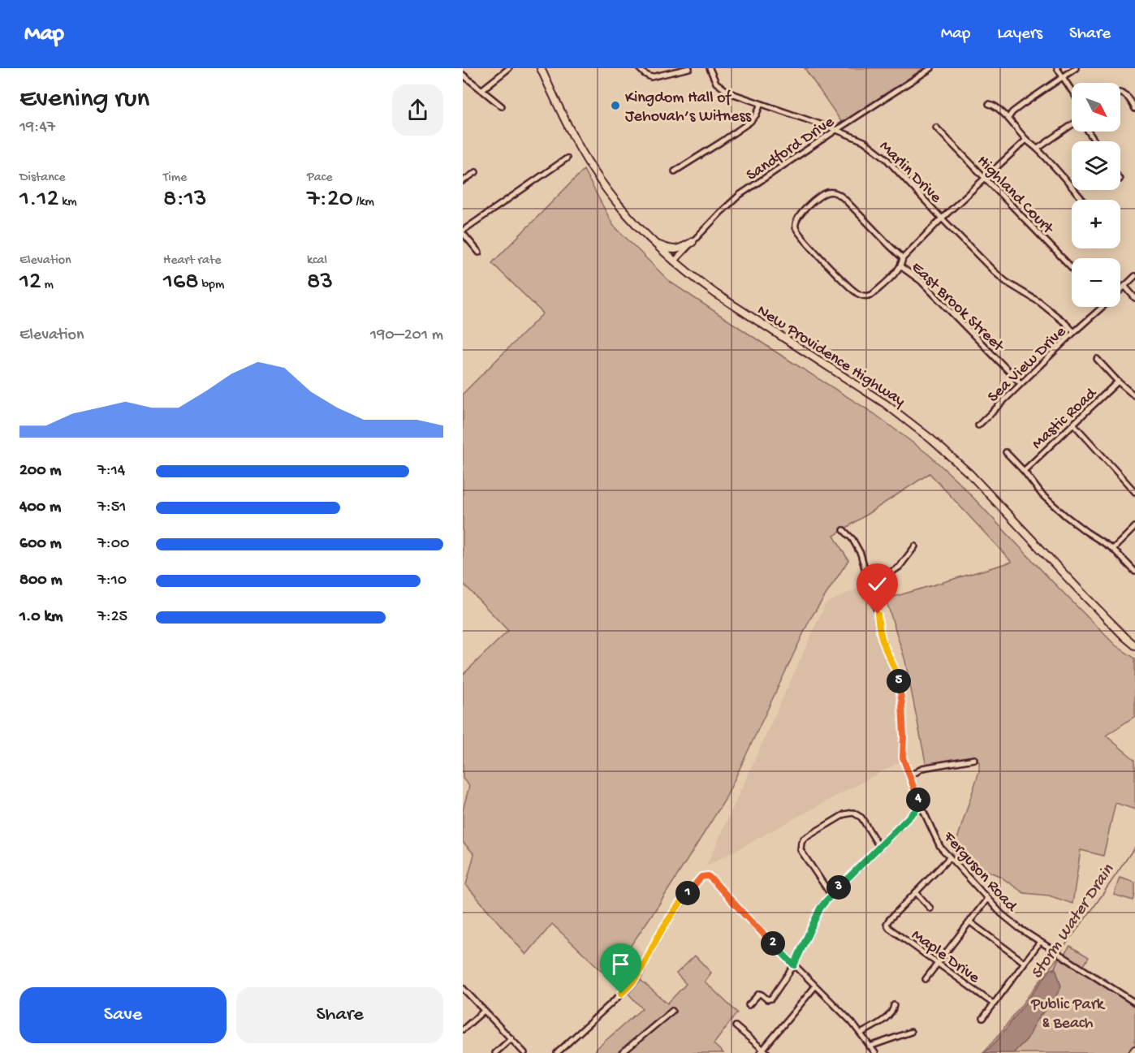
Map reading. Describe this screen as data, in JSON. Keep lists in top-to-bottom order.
{
  "streets": {
    "highway": ["New Providence Highway"],
    "street": [
      "Sandford Drive",
      "Marlin Drive",
      "Highland Court",
      "East Brook Street",
      "Sea View Drive",
      "Mastic Road",
      "Ferguson Road",
      "Maple Drive"
    ]
  },
  "crossings": [
    ["Sandford Drive", "Marlin Drive"],
    ["Sandford Drive", "New Providence Highway"],
    ["Marlin Drive", "Sea View Drive"],
    ["East Brook Street", "Sea View Drive"]
  ],
  "water": ["Storm Water Drain"],
  "parks": ["Public Park & Beach"],
  "places": ["Kingdom Hall of Jehovah’s Witness"],
  "north": "bottom right",
  "page": {
    "header": "Map",
    "nav": ["Map", "Layers", "Share"],
    "heading": ["Evening run", "19:47"],
    "map_buttons": ["+", "−"],
    "stats": [
      ["Distance", "1.12 km"],
      ["Time", "8:13"],
      ["Pace", "7:20 /km"],
      ["Elevation", "12 m"],
      ["Heart rate", "168 bpm"],
      ["kcal", "83"]
    ],
    "chart": ["Elevation", "190–201 m"],
    "list": [
      {
        "name": "200 m",
        "note": "7:14"
      },
      {
        "name": "400 m",
        "note": "7:51"
      },
      {
        "name": "600 m",
        "note": "7:00"
      },
      {
        "name": "800 m",
        "note": "7:10"
      },
      {
        "name": "1.0 km",
        "note": "7:25"
      }
    ],
    "pins": [
      "5",
      "4",
      "3",
      "1",
      "2"
    ],
    "buttons": ["Save", "Share"]
  }
}
